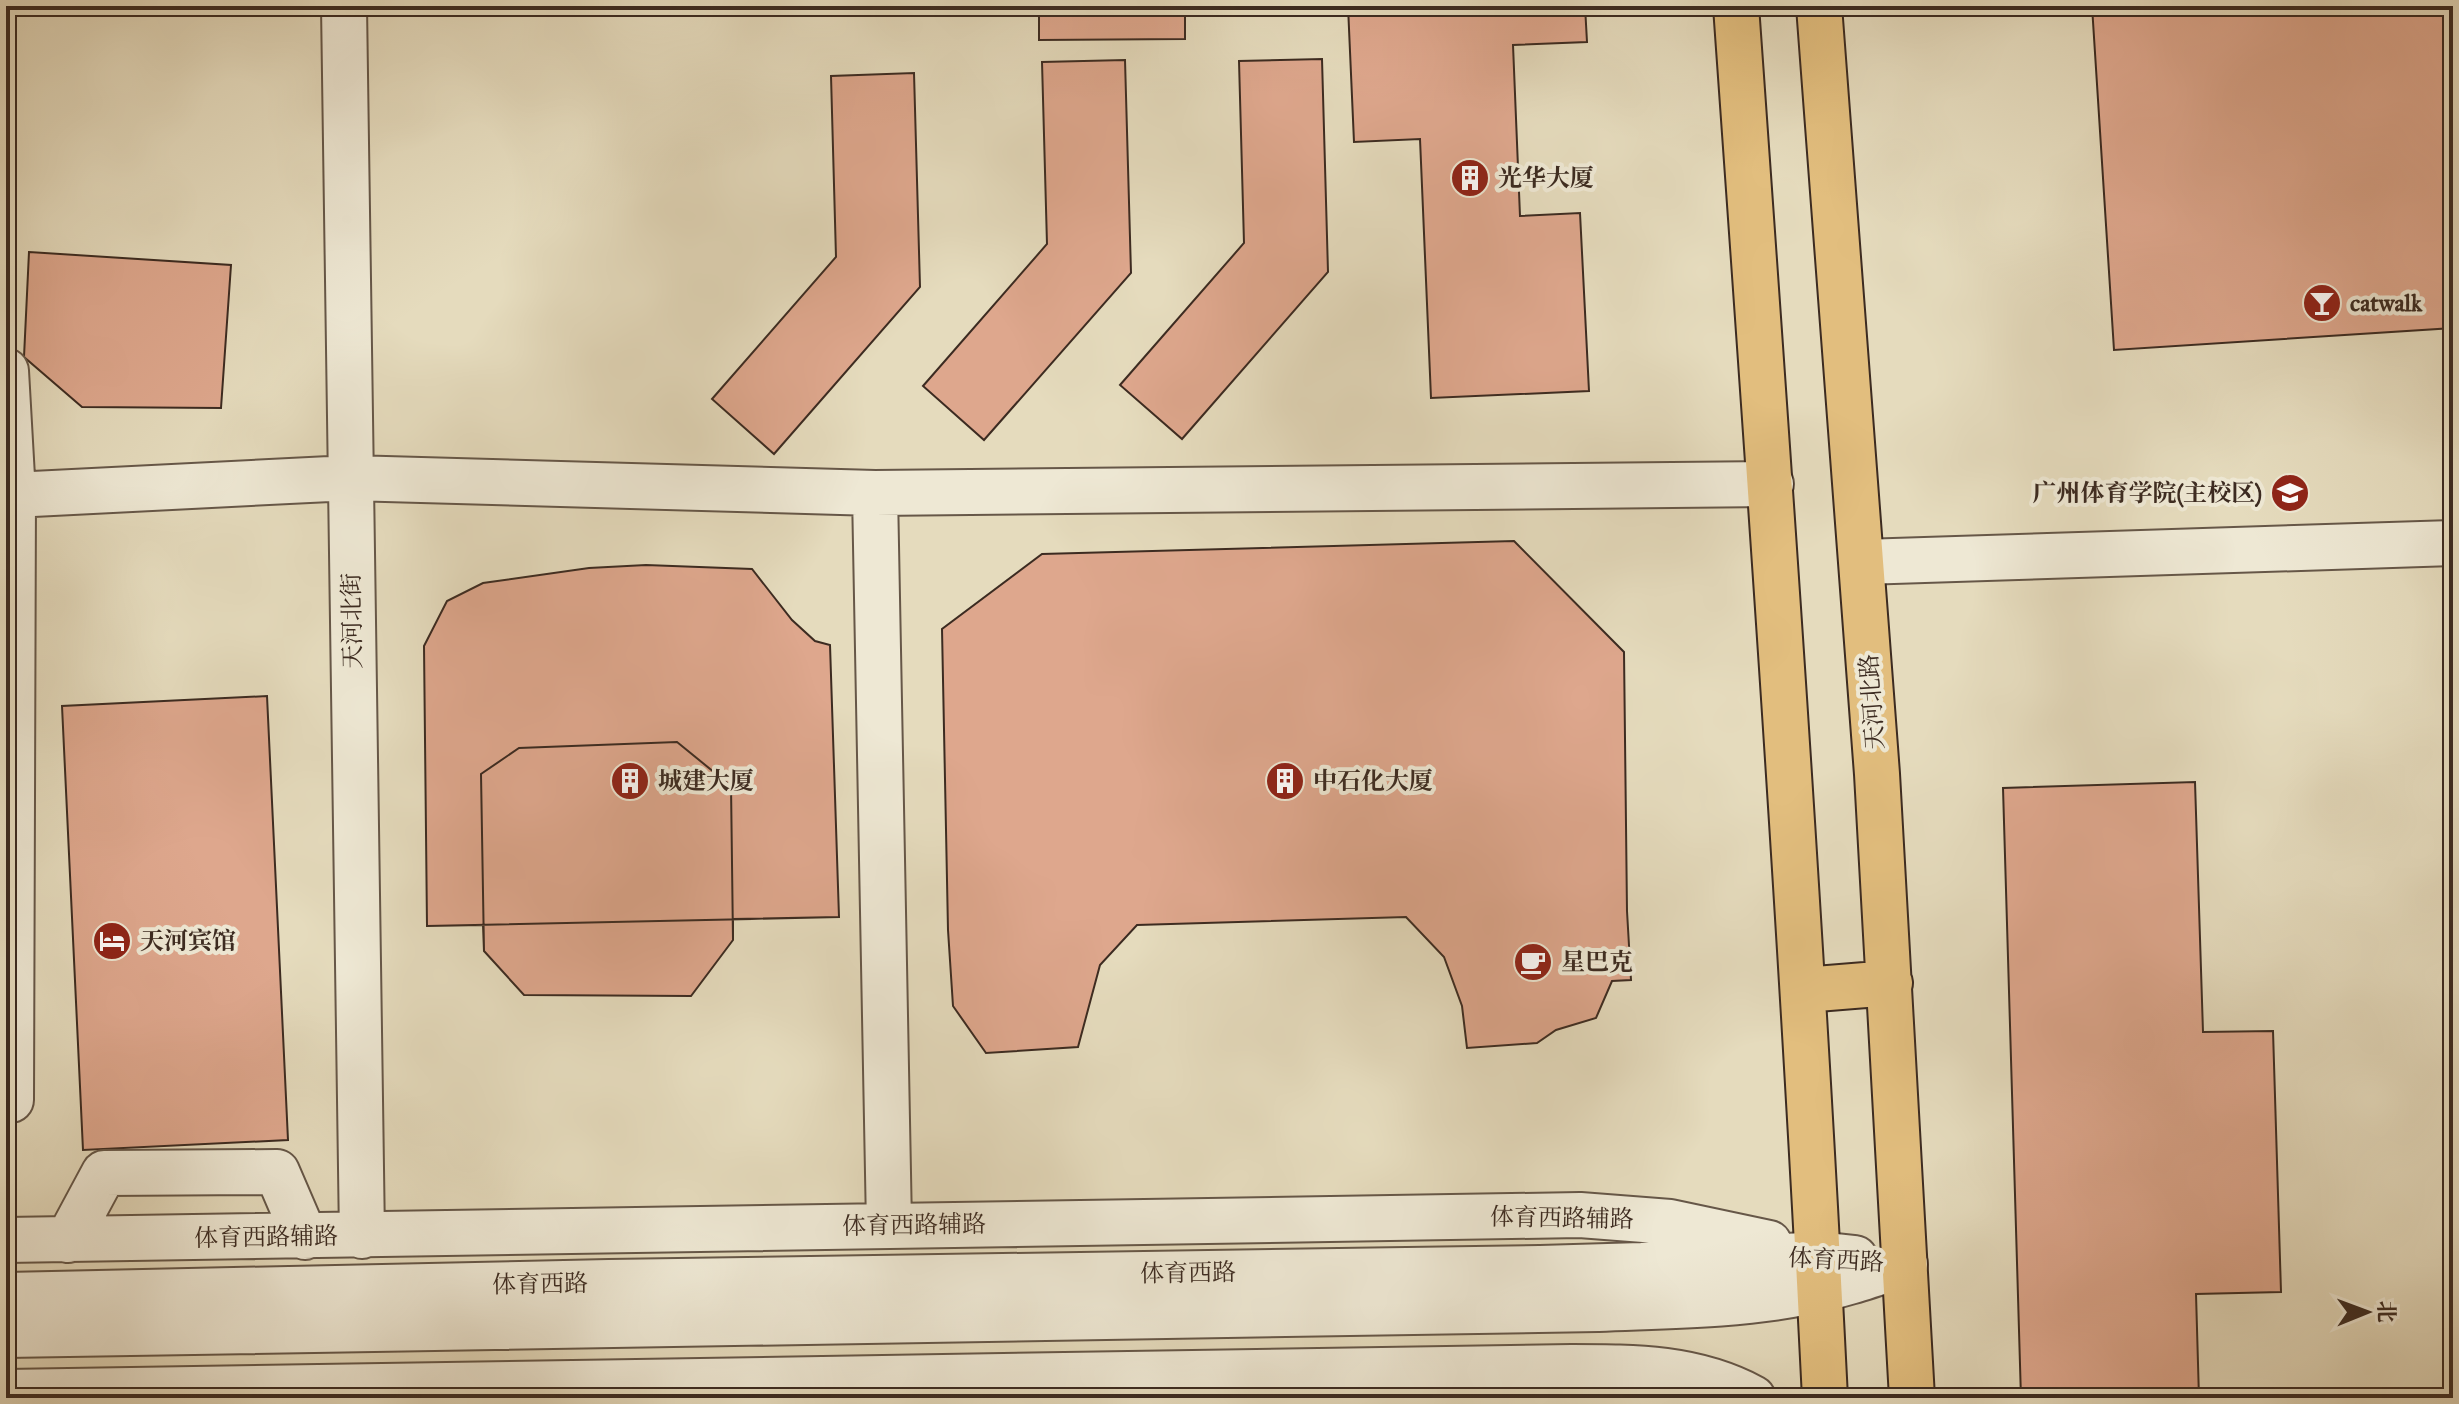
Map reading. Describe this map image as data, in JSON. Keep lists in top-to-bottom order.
{
  "streets": {
    "main road": ["天河北路"],
    "street": ["天河北街", "体育西路辅路", "体育西路"]
  },
  "crossings": [
    ["天河北街", "体育西路辅路"],
    ["天河北路", "体育西路"],
    ["体育西路辅路", "体育西路"]
  ],
  "places": {
    "building": ["光华大厦", "城建大厦", "中石化大厦"],
    "bar": ["catwalk"],
    "school or university": ["广州体育学院(主校区)"],
    "hotel": ["天河宾馆"],
    "cafe": ["星巴克"]
  },
  "north": "right"
}
